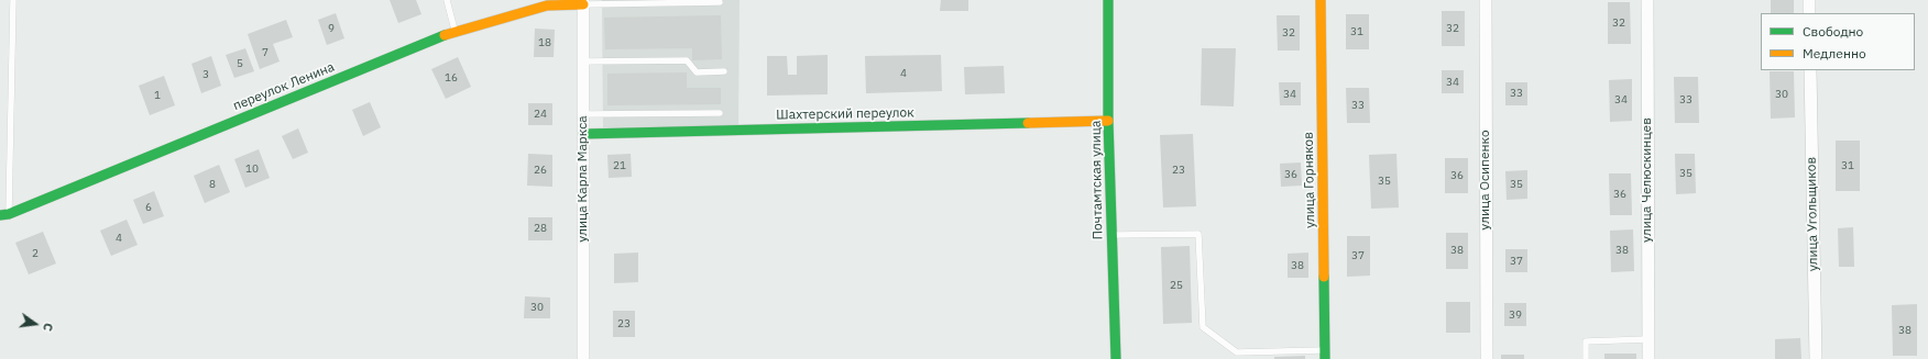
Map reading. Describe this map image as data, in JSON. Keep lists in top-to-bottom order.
{
  "streets": {
    "street": [
      "переулок Ленина",
      "Шахтерский переулок",
      "улица Карла Маркса",
      "Почтамтская улица",
      "улица Горняков",
      "улица Осипенко",
      "улица Челюскинцев",
      "улица Угольщиков"
    ]
  },
  "crossings": [
    ["переулок Ленина", "улица Карла Маркса"],
    ["Шахтерский переулок", "улица Карла Маркса"],
    ["Шахтерский переулок", "Почтамтская улица"]
  ],
  "house_numbers": [
    "32",
    "9",
    "32",
    "31",
    "32",
    "18",
    "7",
    "5",
    "4",
    "3",
    "16",
    "34",
    "33",
    "34",
    "30",
    "1",
    "34",
    "33",
    "33",
    "24",
    "21",
    "31",
    "10",
    "26",
    "23",
    "35",
    "36",
    "36",
    "35",
    "8",
    "35",
    "36",
    "6",
    "28",
    "4",
    "38",
    "38",
    "2",
    "37",
    "37",
    "38",
    "25",
    "30",
    "39",
    "23",
    "38"
  ],
  "legend": ["Свободно", "Медленно"],
  "north": "right"
}
